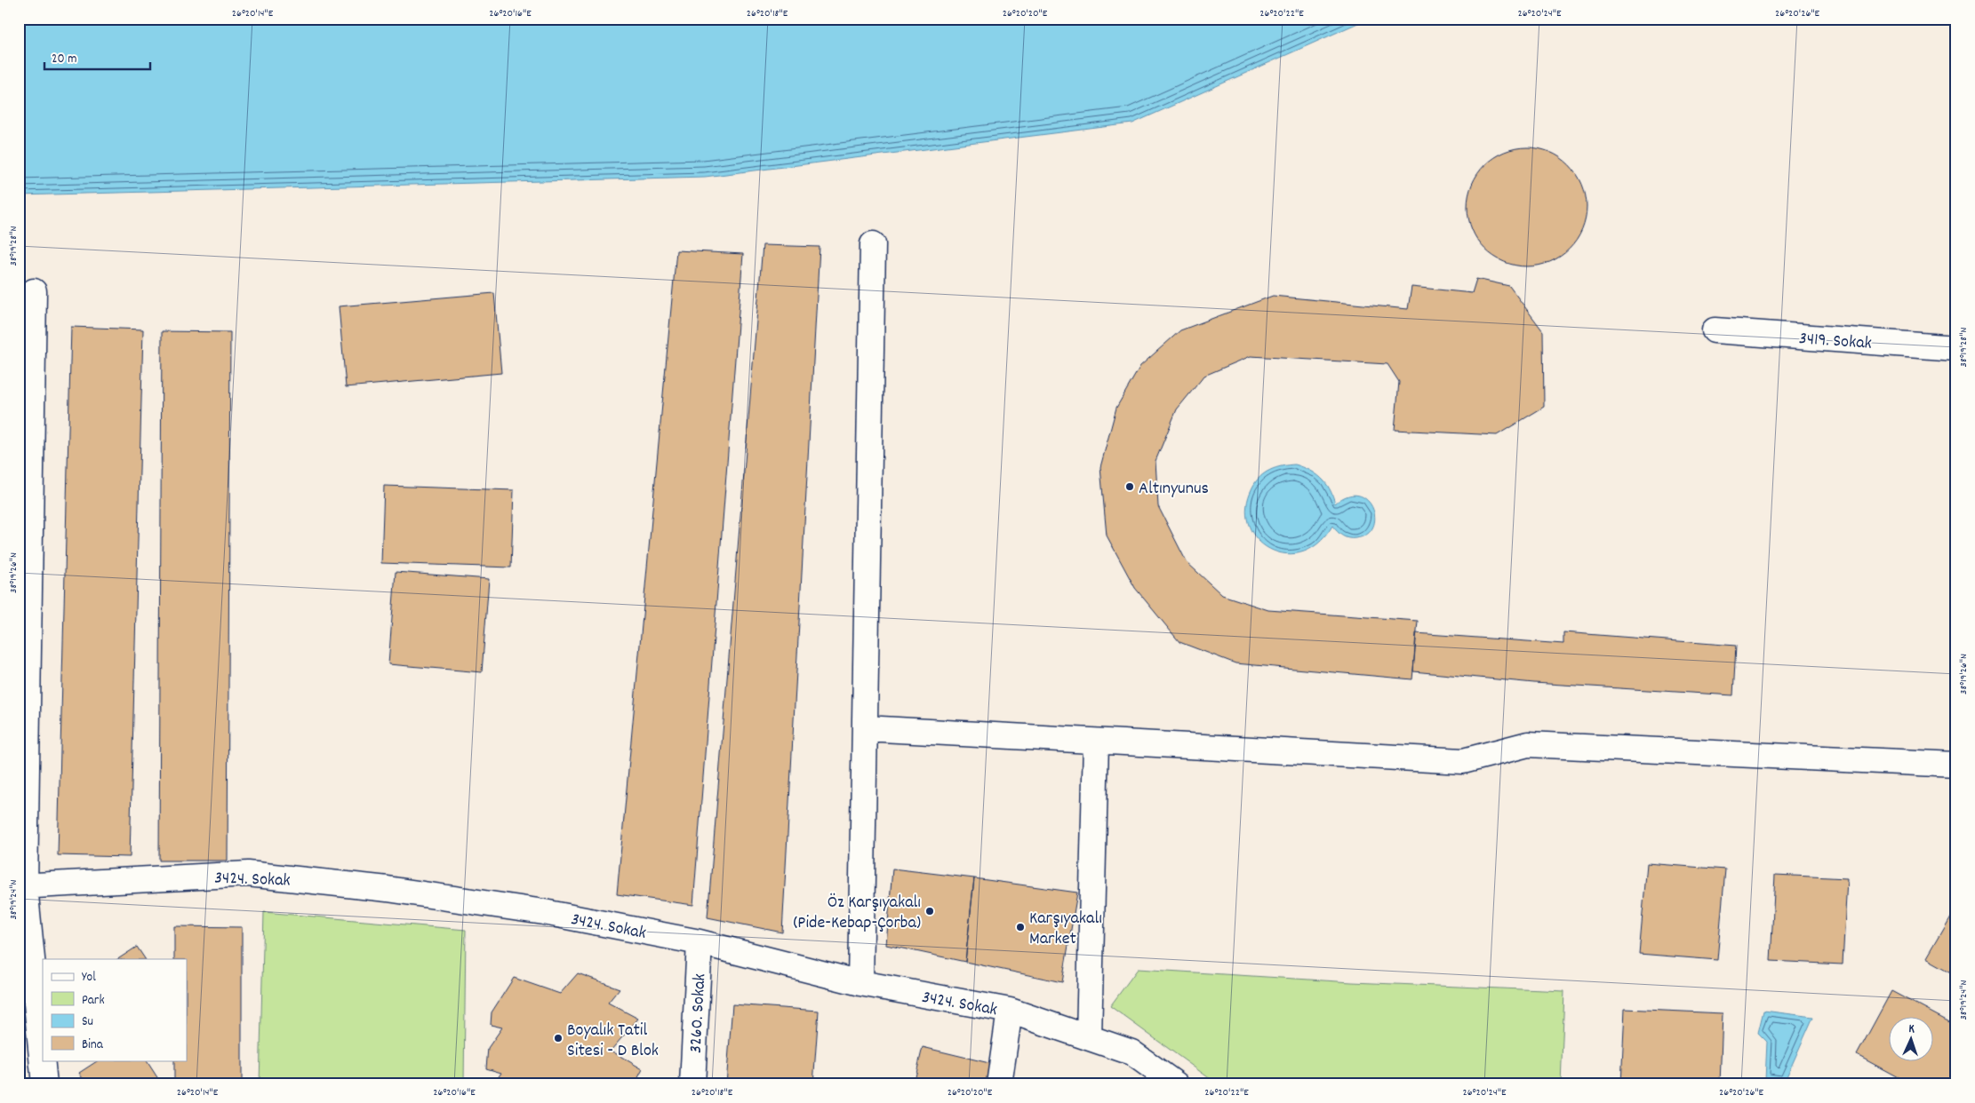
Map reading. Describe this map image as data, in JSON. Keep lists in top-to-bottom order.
{
  "streets": {
    "street": ["3419. Sokak", "3424. Sokak", "3260. Sokak"]
  },
  "crossings": [
    ["3424. Sokak", "3260. Sokak"]
  ],
  "places": [
    "Altınyunus",
    "Öz Karşıyakalı (Pide-Kebap-Çorba)",
    "Karşıyakalı Market",
    "Boyalık Tatil Sitesi - D Blok"
  ],
  "legend": [
    "Yol",
    "Park",
    "Su",
    "Bina"
  ],
  "scale_bar": "20 m",
  "north": "top",
  "coordinates": [
    "26°20'14\"E",
    "26°20'16\"E",
    "26°20'18\"E",
    "26°20'20\"E",
    "26°20'22\"E",
    "26°20'24\"E",
    "26°20'26\"E",
    "38°19'28\"N",
    "38°19'26\"N",
    "38°19'24\"N"
  ]
}
